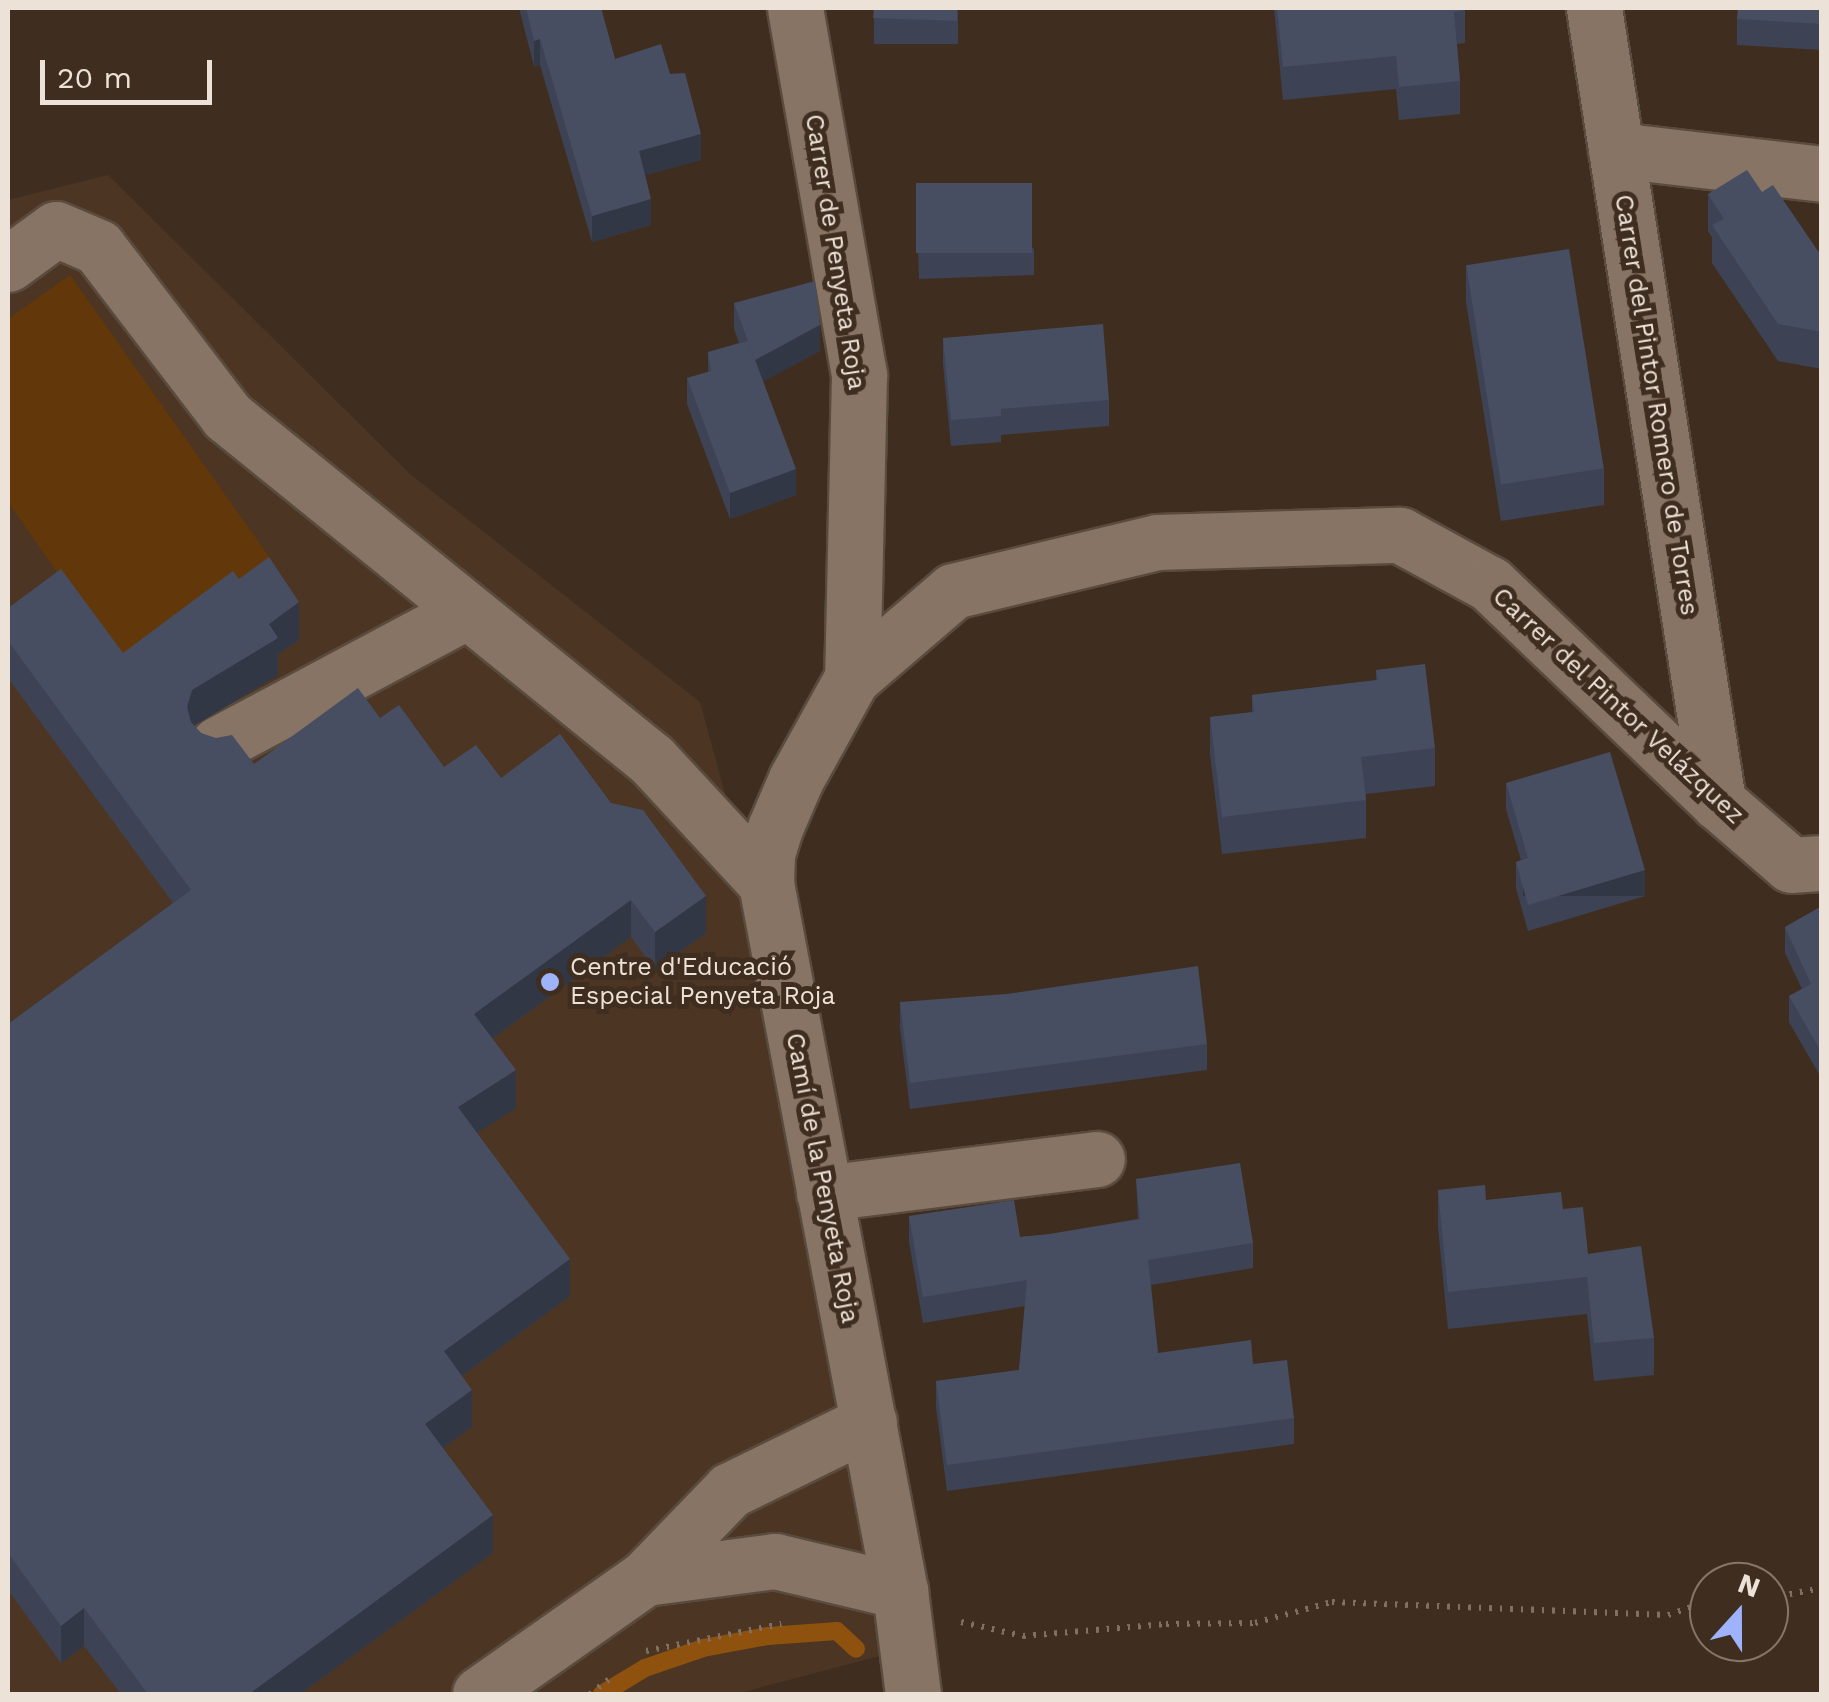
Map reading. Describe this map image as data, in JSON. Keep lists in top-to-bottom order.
{
  "streets": {
    "street": [
      "Carrer de Penyeta Roja",
      "Carrer del Pintor Romero de Torres",
      "Carrer del Pintor Velázquez",
      "Camí de la Penyeta Roja"
    ]
  },
  "crossings": [
    ["Carrer de Penyeta Roja", "Carrer del Pintor Velázquez"],
    ["Carrer de Penyeta Roja", "Camí de la Penyeta Roja"],
    ["Carrer del Pintor Romero de Torres", "Carrer del Pintor Velázquez"],
    ["Carrer del Pintor Velázquez", "Camí de la Penyeta Roja"]
  ],
  "places": ["Centre d'Educació Especial Penyeta Roja"],
  "scale_bar": "20 m",
  "north": "top"
}
